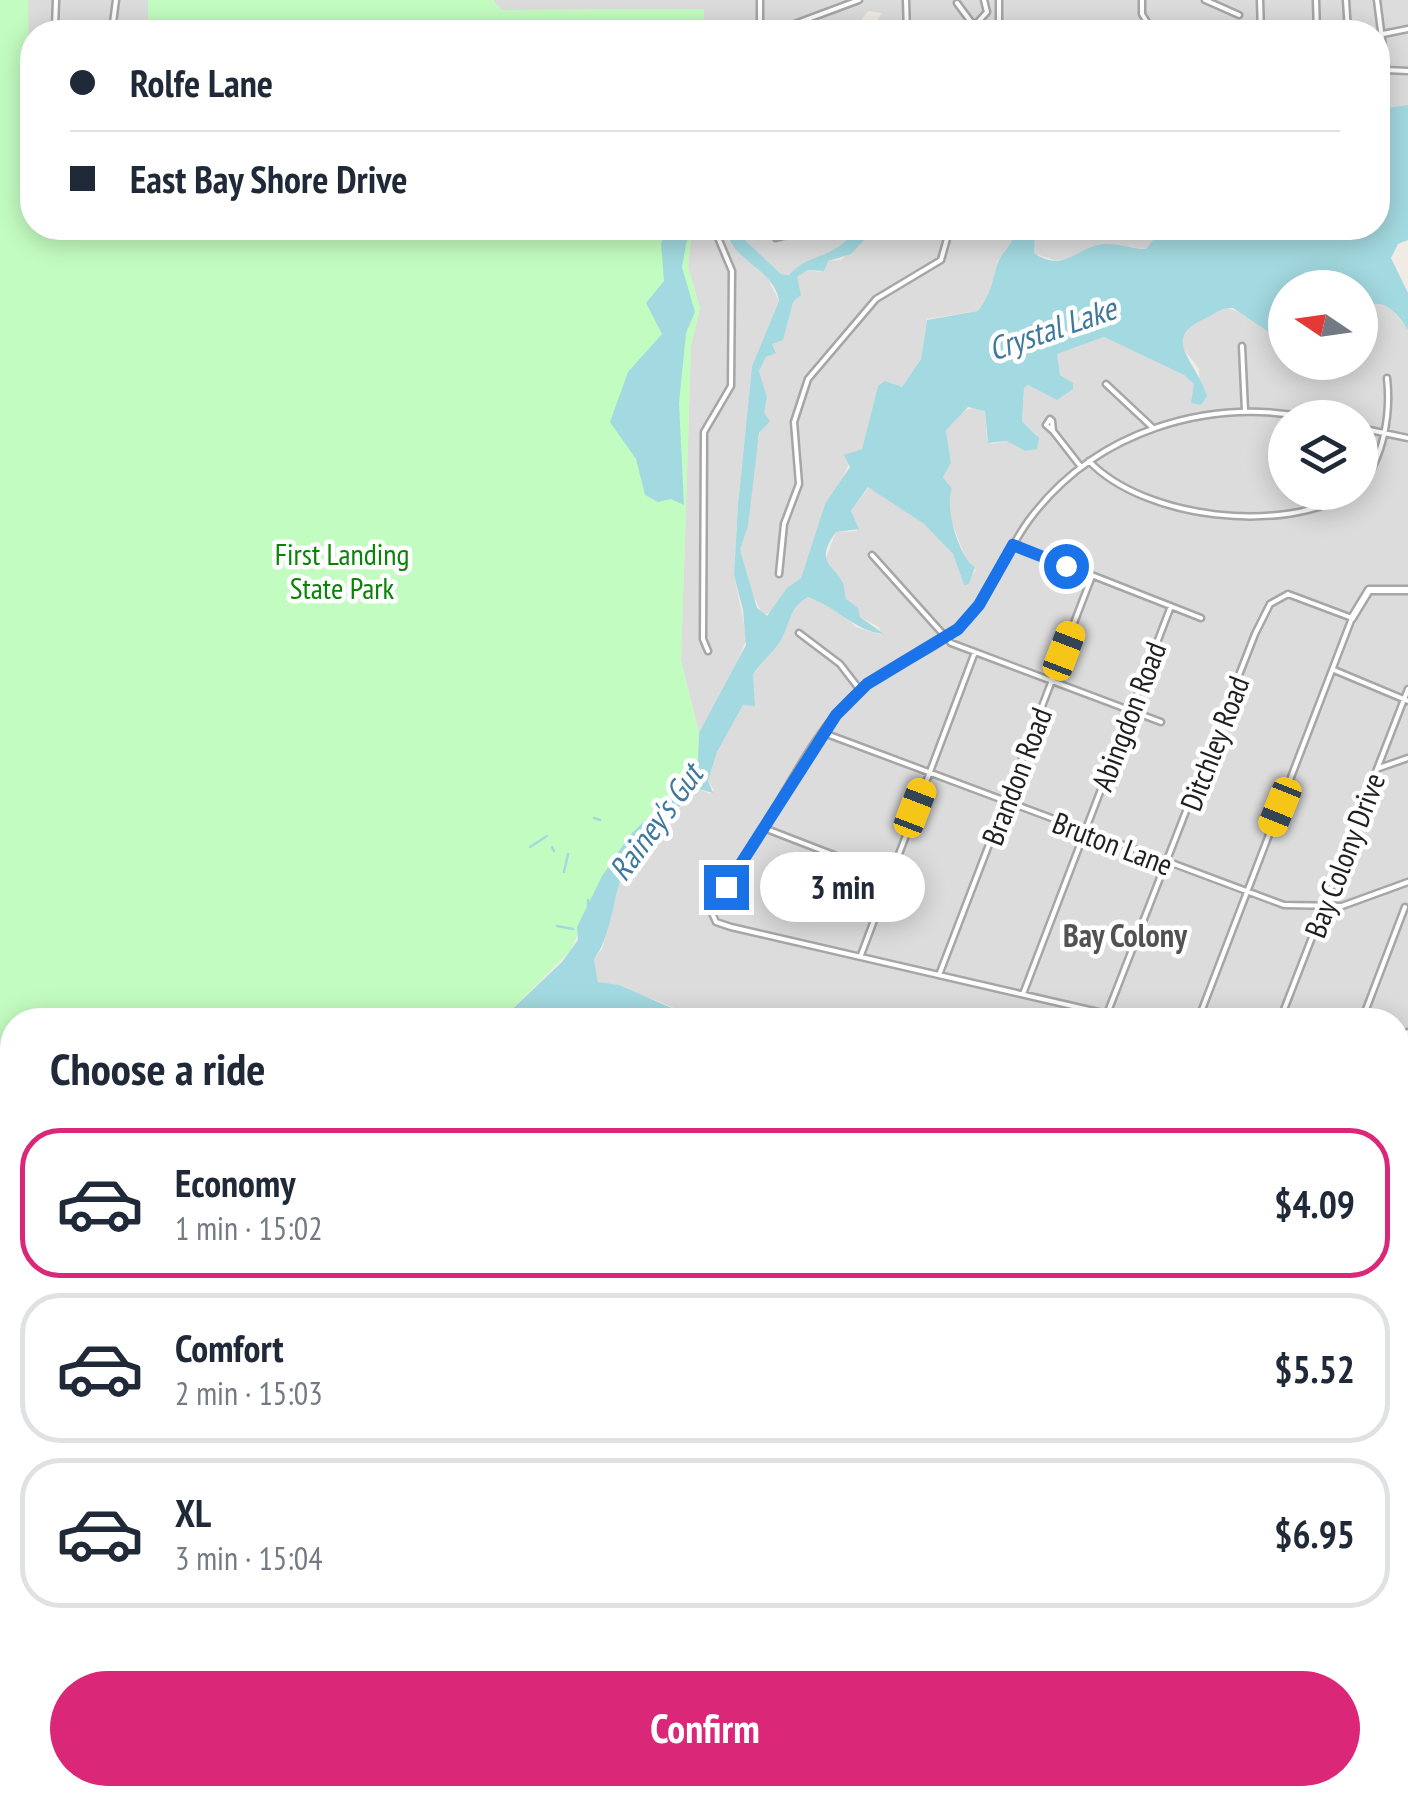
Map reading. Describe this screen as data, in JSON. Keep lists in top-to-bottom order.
{
  "streets": {
    "street": [
      "Abingdon Road",
      "Ditchley Road",
      "Brandon Road",
      "Bruton Lane",
      "Bay Colony Drive"
    ]
  },
  "crossings": [
    ["Abingdon Road", "Bruton Lane"],
    ["Ditchley Road", "Bruton Lane"],
    ["Brandon Road", "Bruton Lane"],
    ["Bruton Lane", "Bay Colony Drive"]
  ],
  "districts": ["Bay Colony"],
  "water": ["Crystal Lake", "Rainey's Gut"],
  "parks": ["First Landing State Park"],
  "north": "left",
  "page": {
    "banner": ["Rolfe Lane", "East Bay Shore Drive"],
    "bubble": "3 min",
    "heading": "Choose a ride",
    "list": [
      {
        "name": "Economy",
        "note": "1 min · 15:02",
        "value": "$4.09"
      },
      {
        "name": "Comfort",
        "note": "2 min · 15:03",
        "value": "$5.52"
      },
      {
        "name": "XL",
        "note": "3 min · 15:04",
        "value": "$6.95"
      }
    ],
    "buttons": "Confirm"
  }
}
